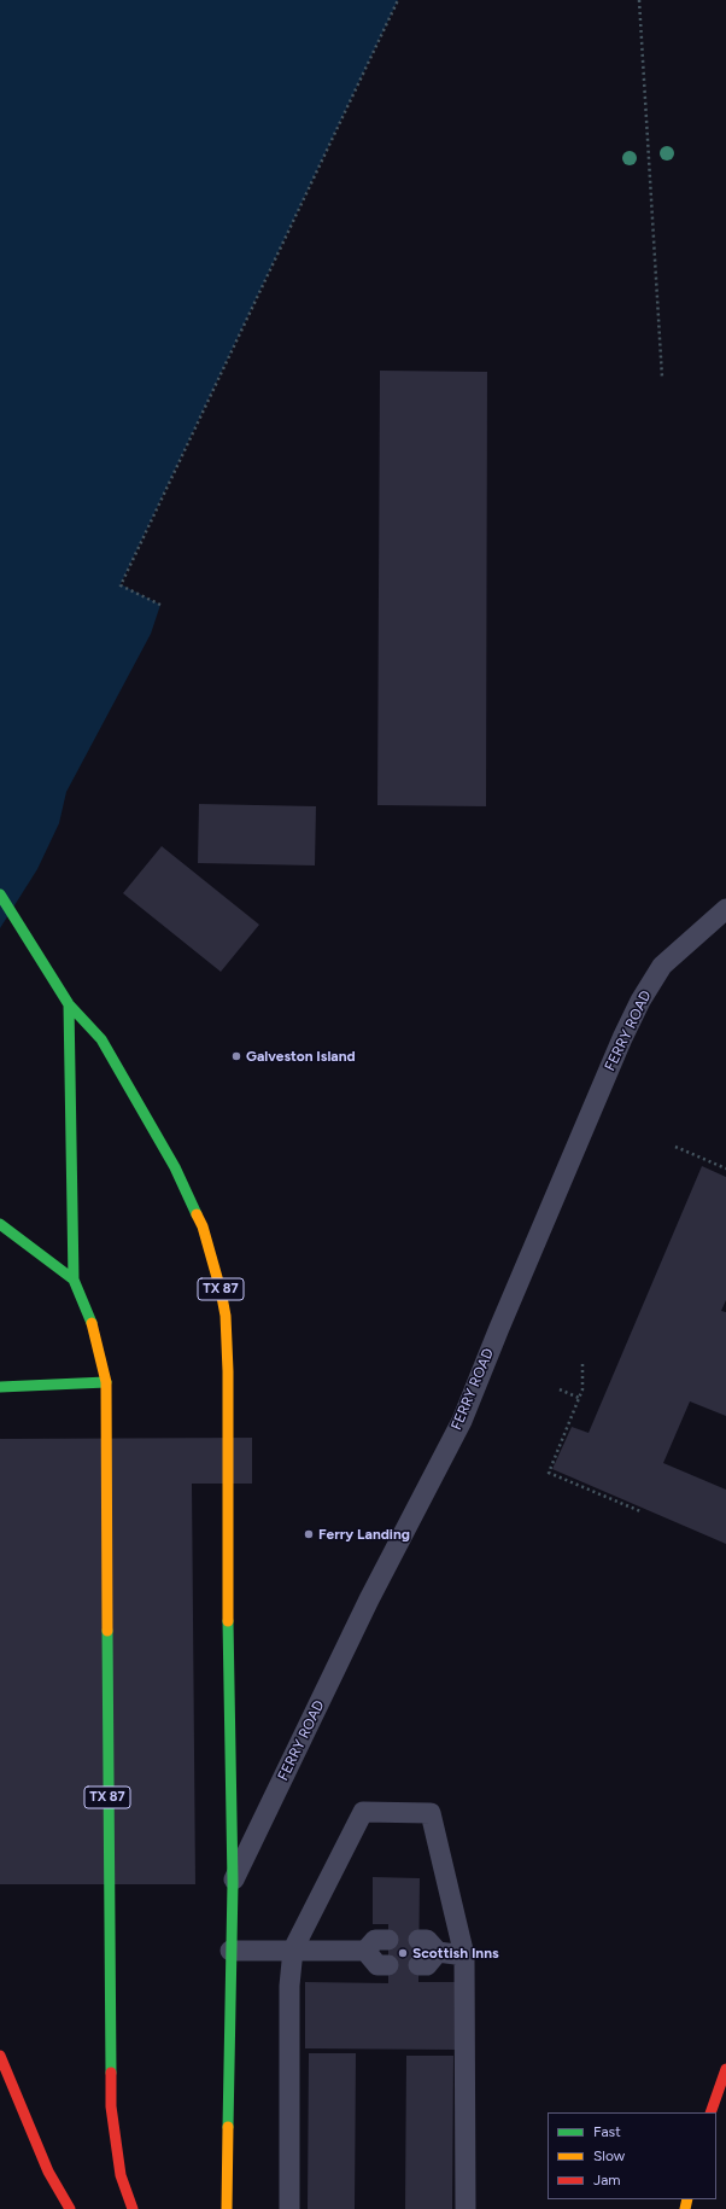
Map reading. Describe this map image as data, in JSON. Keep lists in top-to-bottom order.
{
  "streets": {
    "main road": ["TX 87"],
    "lane": ["FERRY ROAD"]
  },
  "crossings": [
    ["FERRY ROAD", "TX 87"]
  ],
  "places": ["Galveston Island", "Ferry Landing", "Scottish Inns"],
  "legend": ["Fast", "Slow", "Jam"]
}
